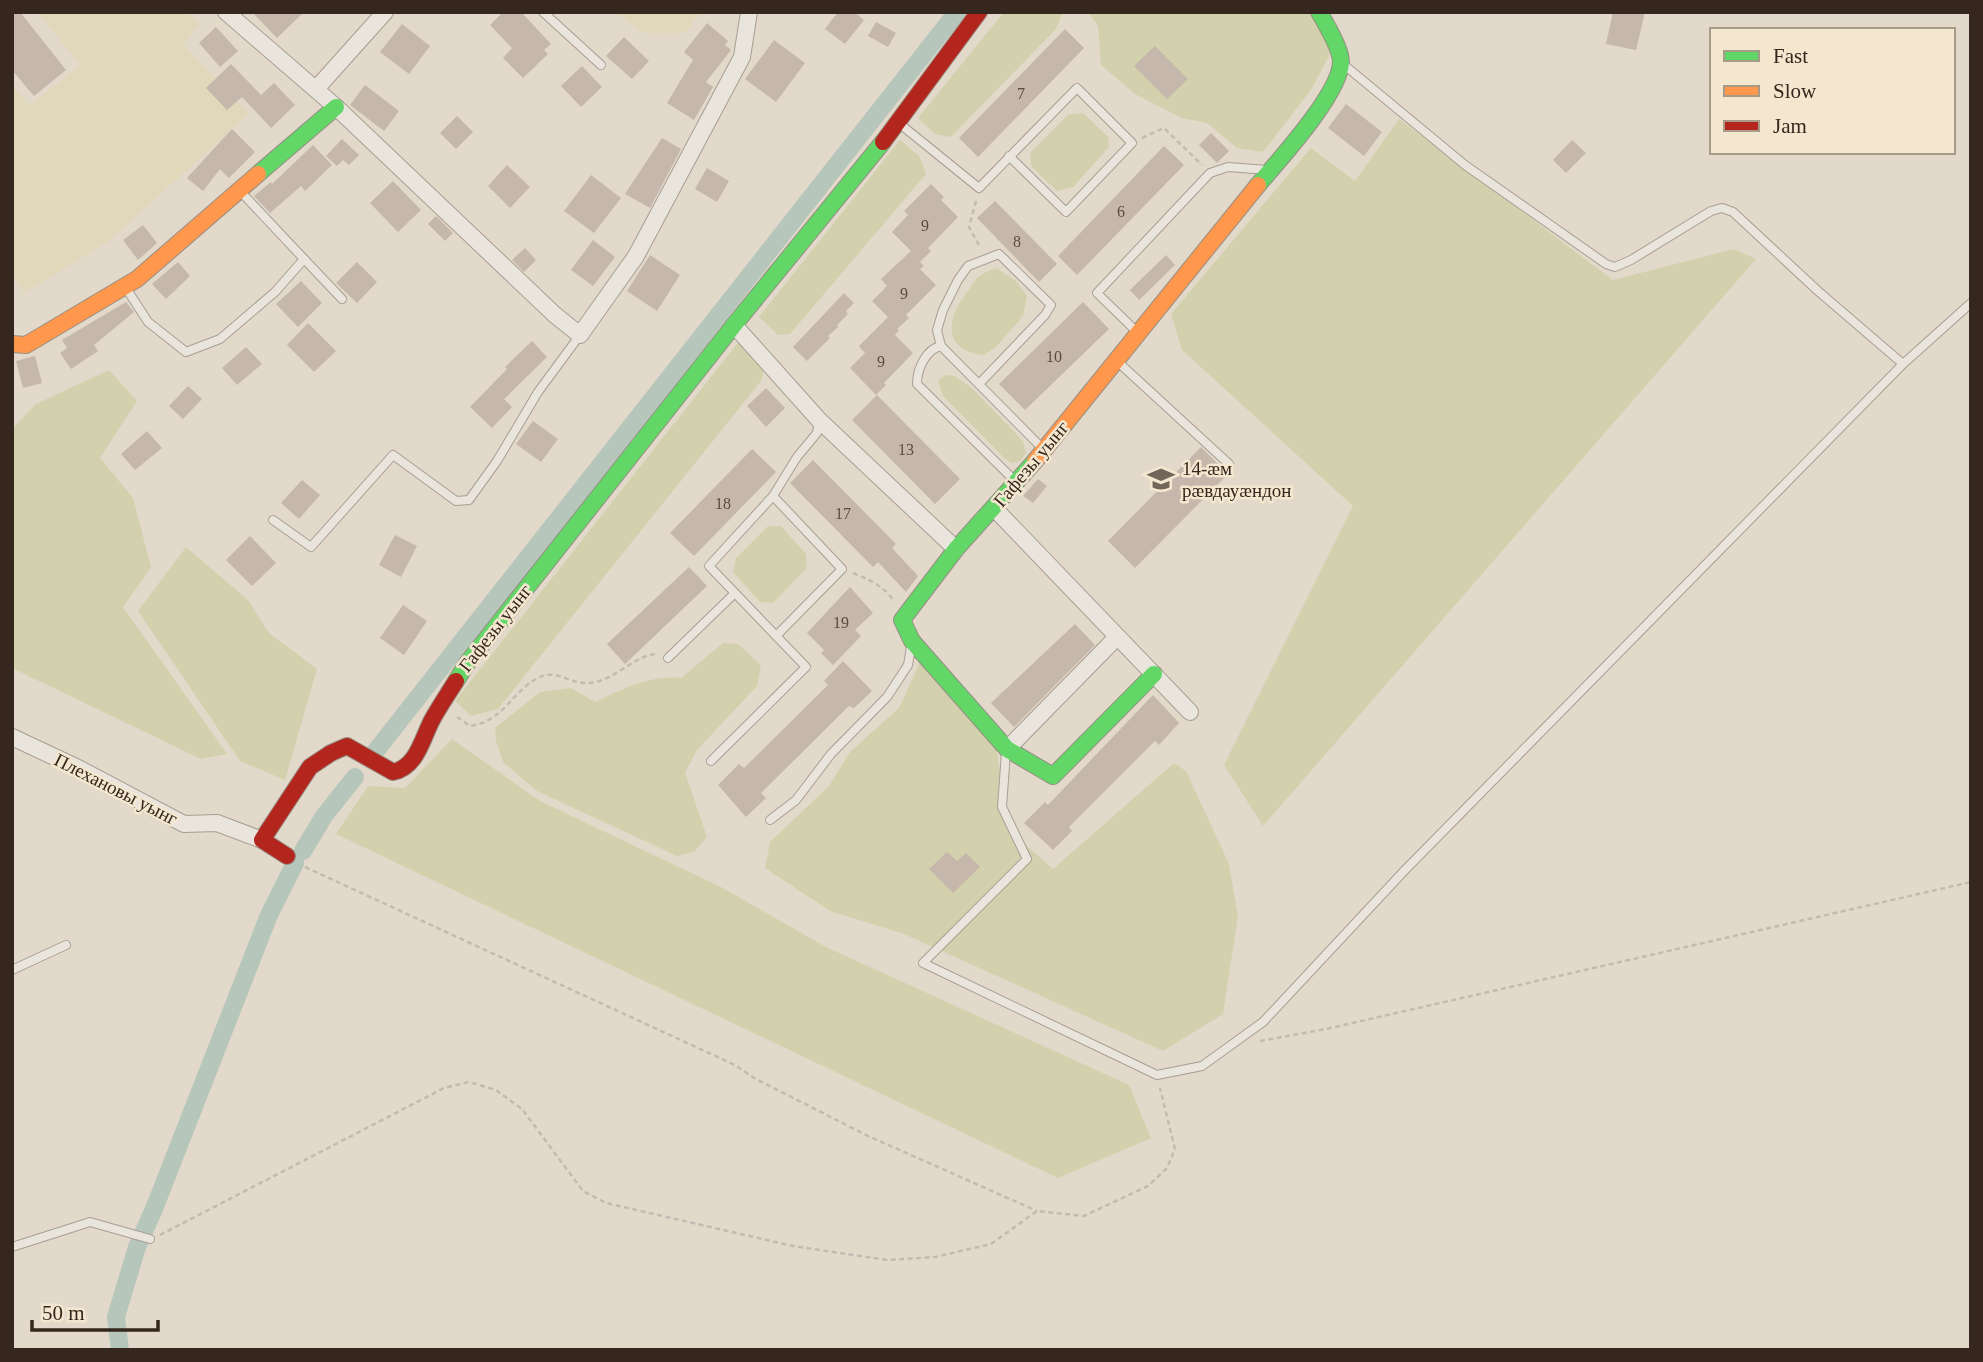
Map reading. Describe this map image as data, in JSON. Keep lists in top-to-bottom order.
{
  "streets": {
    "street": ["Гафезы уынг", "Плехановы уынг"]
  },
  "crossings": [
    ["Гафезы уынг", "Плехановы уынг"]
  ],
  "places": {
    "school or university": ["14-æм рӕвдауӕндон"]
  },
  "house_numbers": [
    "7",
    "6",
    "9",
    "8",
    "9",
    "10",
    "9",
    "13",
    "18",
    "17",
    "19"
  ],
  "legend": ["Fast", "Slow", "Jam"],
  "scale_bar": "50 m"
}
